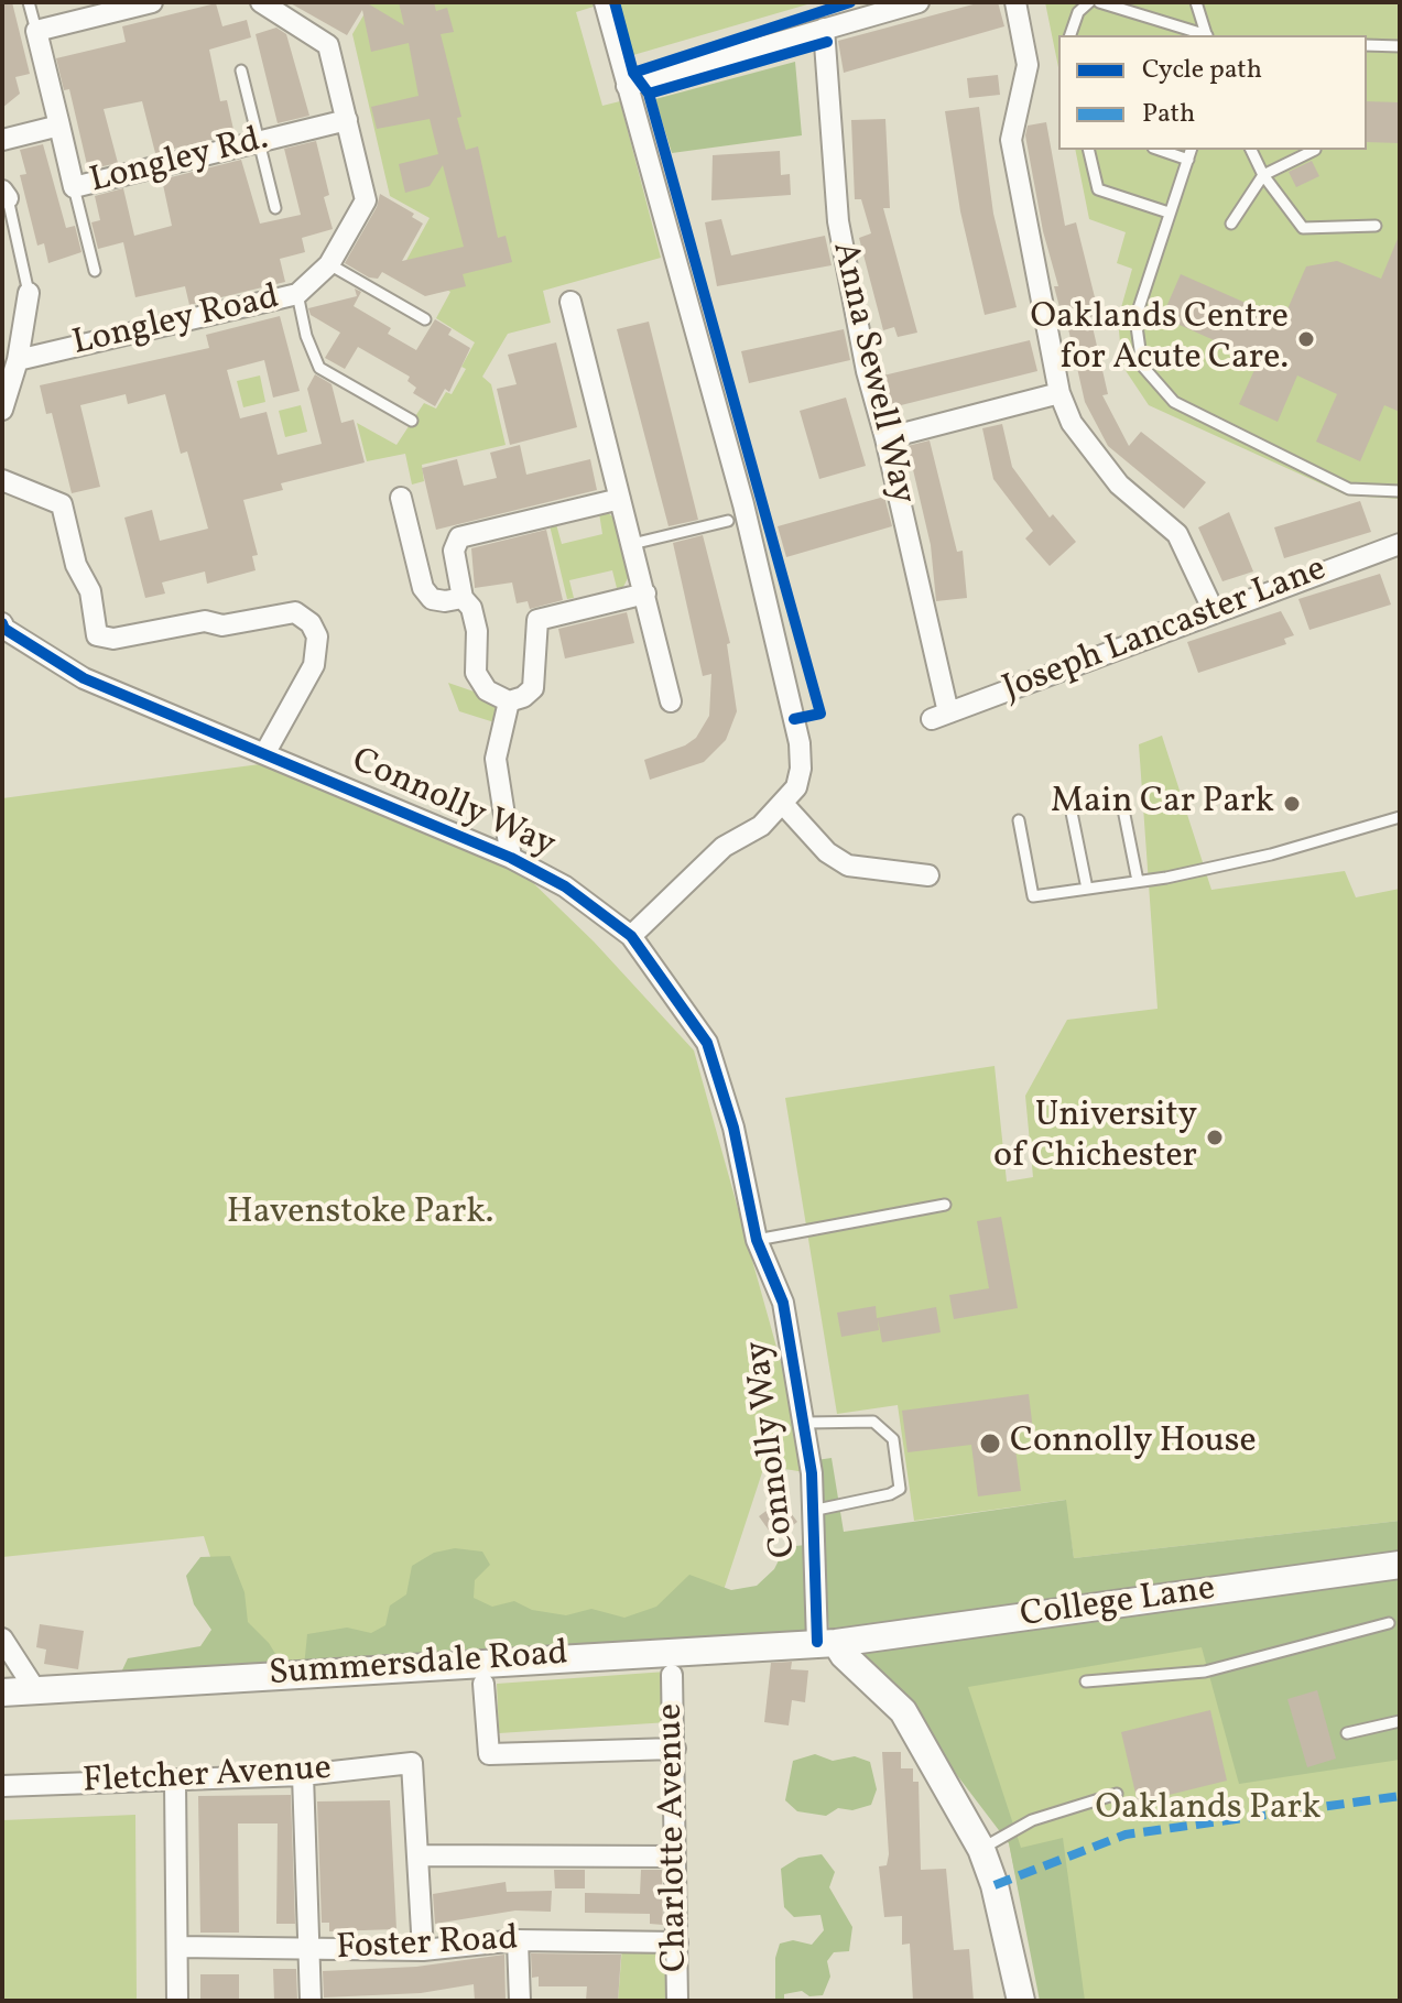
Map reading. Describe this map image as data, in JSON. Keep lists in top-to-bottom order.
{
  "streets": {
    "street": [
      "Longley Rd.",
      "Longley Road",
      "Anna Sewell Way",
      "Joseph Lancaster Lane",
      "Connolly Way",
      "College Lane",
      "Summersdale Road",
      "Fletcher Avenue",
      "Charlotte Avenue",
      "Foster Road"
    ]
  },
  "crossings": [
    ["Longley Rd.", "Longley Road"],
    ["Anna Sewell Way", "Joseph Lancaster Lane"],
    ["Connolly Way", "College Lane"],
    ["Connolly Way", "Summersdale Road"],
    ["College Lane", "Summersdale Road"],
    ["Charlotte Avenue", "Foster Road"]
  ],
  "parks": ["Havenstoke Park.", "Oaklands Park"],
  "places": [
    "Oaklands Centre for Acute Care.",
    "Main Car Park",
    "University of Chichester",
    "Connolly House"
  ],
  "legend": ["Cycle path", "Path"]
}
